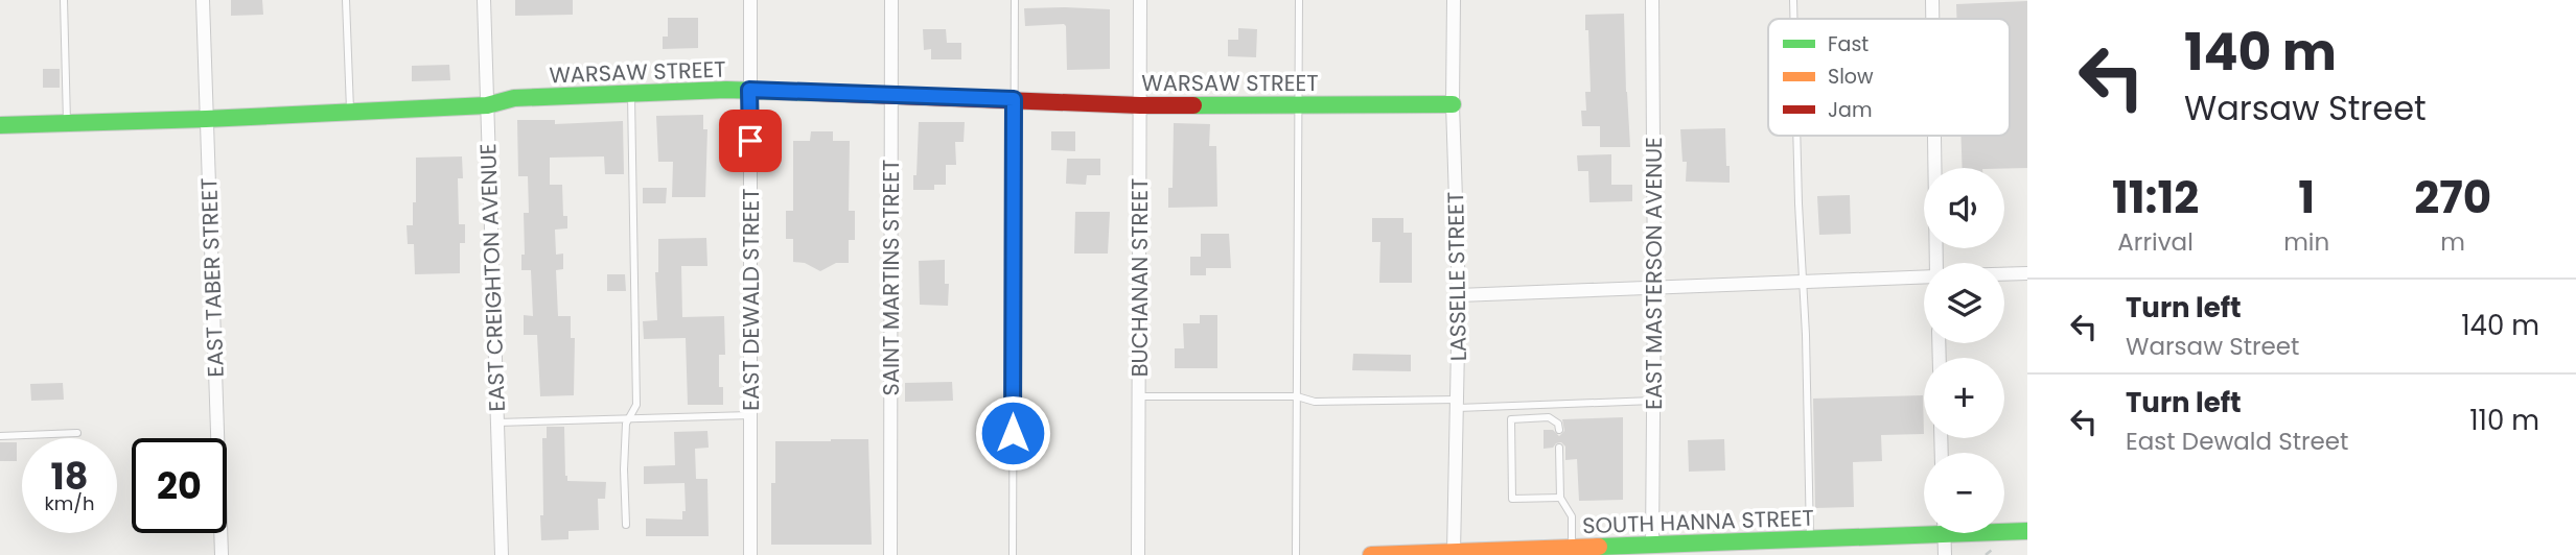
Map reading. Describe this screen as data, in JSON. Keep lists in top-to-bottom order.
{
  "streets": {
    "street": [
      "WARSAW STREET",
      "EAST MASTERSON AVENUE",
      "LASSELLE STREET",
      "EAST TABER STREET",
      "EAST CREIGHTON AVENUE",
      "SAINT MARTINS STREET",
      "BUCHANAN STREET",
      "EAST DEWALD STREET",
      "SOUTH HANNA STREET"
    ]
  },
  "crossings": [
    ["WARSAW STREET", "LASSELLE STREET"],
    ["WARSAW STREET", "EAST TABER STREET"],
    ["WARSAW STREET", "EAST CREIGHTON AVENUE"],
    ["WARSAW STREET", "SAINT MARTINS STREET"],
    ["WARSAW STREET", "BUCHANAN STREET"],
    ["WARSAW STREET", "EAST DEWALD STREET"],
    ["EAST MASTERSON AVENUE", "SOUTH HANNA STREET"],
    ["LASSELLE STREET", "SOUTH HANNA STREET"]
  ],
  "legend": ["Fast", "Slow", "Jam"],
  "page": {
    "turn": ["140 m", "Warsaw Street"],
    "eta": [
      "11:12",
      "Arrival",
      "1",
      "min",
      "270",
      "m"
    ],
    "map_buttons": ["+", "−"],
    "list": [
      {
        "name": "Turn left",
        "note": "Warsaw Street",
        "value": "140 m"
      },
      {
        "name": "Turn left",
        "note": "East Dewald Street",
        "value": "110 m"
      }
    ],
    "speed": "18 km/h",
    "limit": "20"
  }
}
